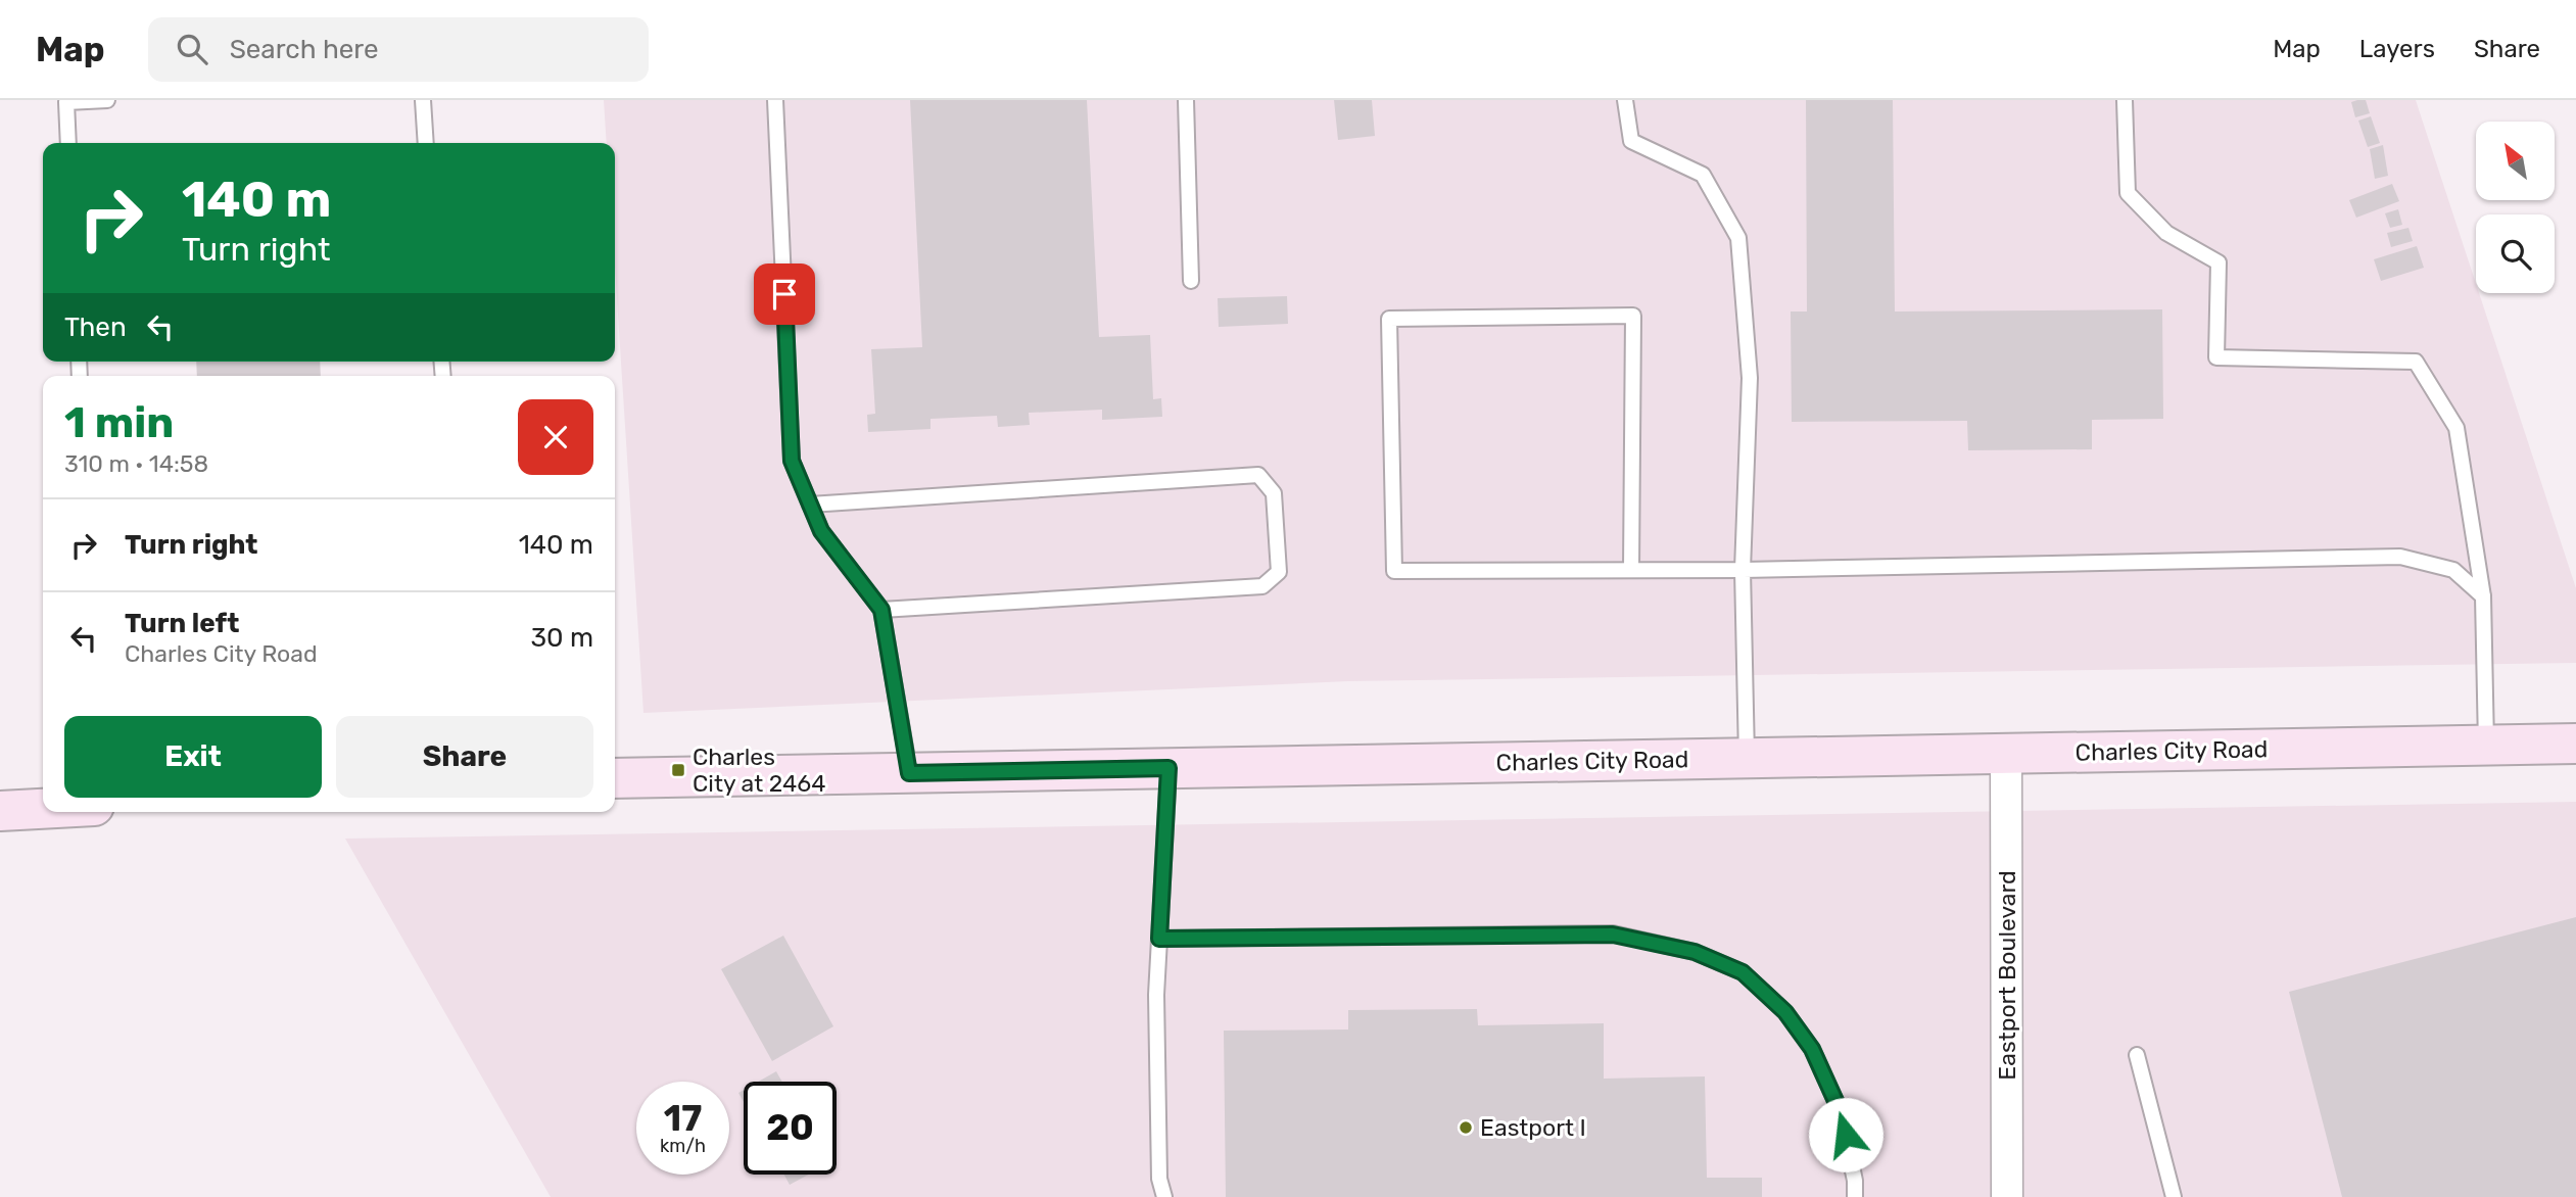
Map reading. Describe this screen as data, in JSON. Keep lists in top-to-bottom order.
{
  "streets": {
    "main road": ["Charles City Road"],
    "street": ["Eastport Boulevard"]
  },
  "crossings": [
    ["Charles City Road", "Eastport Boulevard"]
  ],
  "places": {
    "transit": ["Charles City at 2464"],
    "other": ["Eastport I"]
  },
  "north": "top left",
  "page": {
    "header": "Map",
    "search": "Search here",
    "nav": ["Map", "Layers", "Share"],
    "turn": ["140 m", "Turn right"],
    "then": "Then",
    "heading": ["1 min", "310 m · 14:58"],
    "list": [
      {
        "name": "Turn right",
        "value": "140 m"
      },
      {
        "name": "Turn left",
        "note": "Charles City Road",
        "value": "30 m"
      }
    ],
    "buttons": ["Exit", "Share"],
    "speed": "17 km/h",
    "limit": "20"
  }
}
